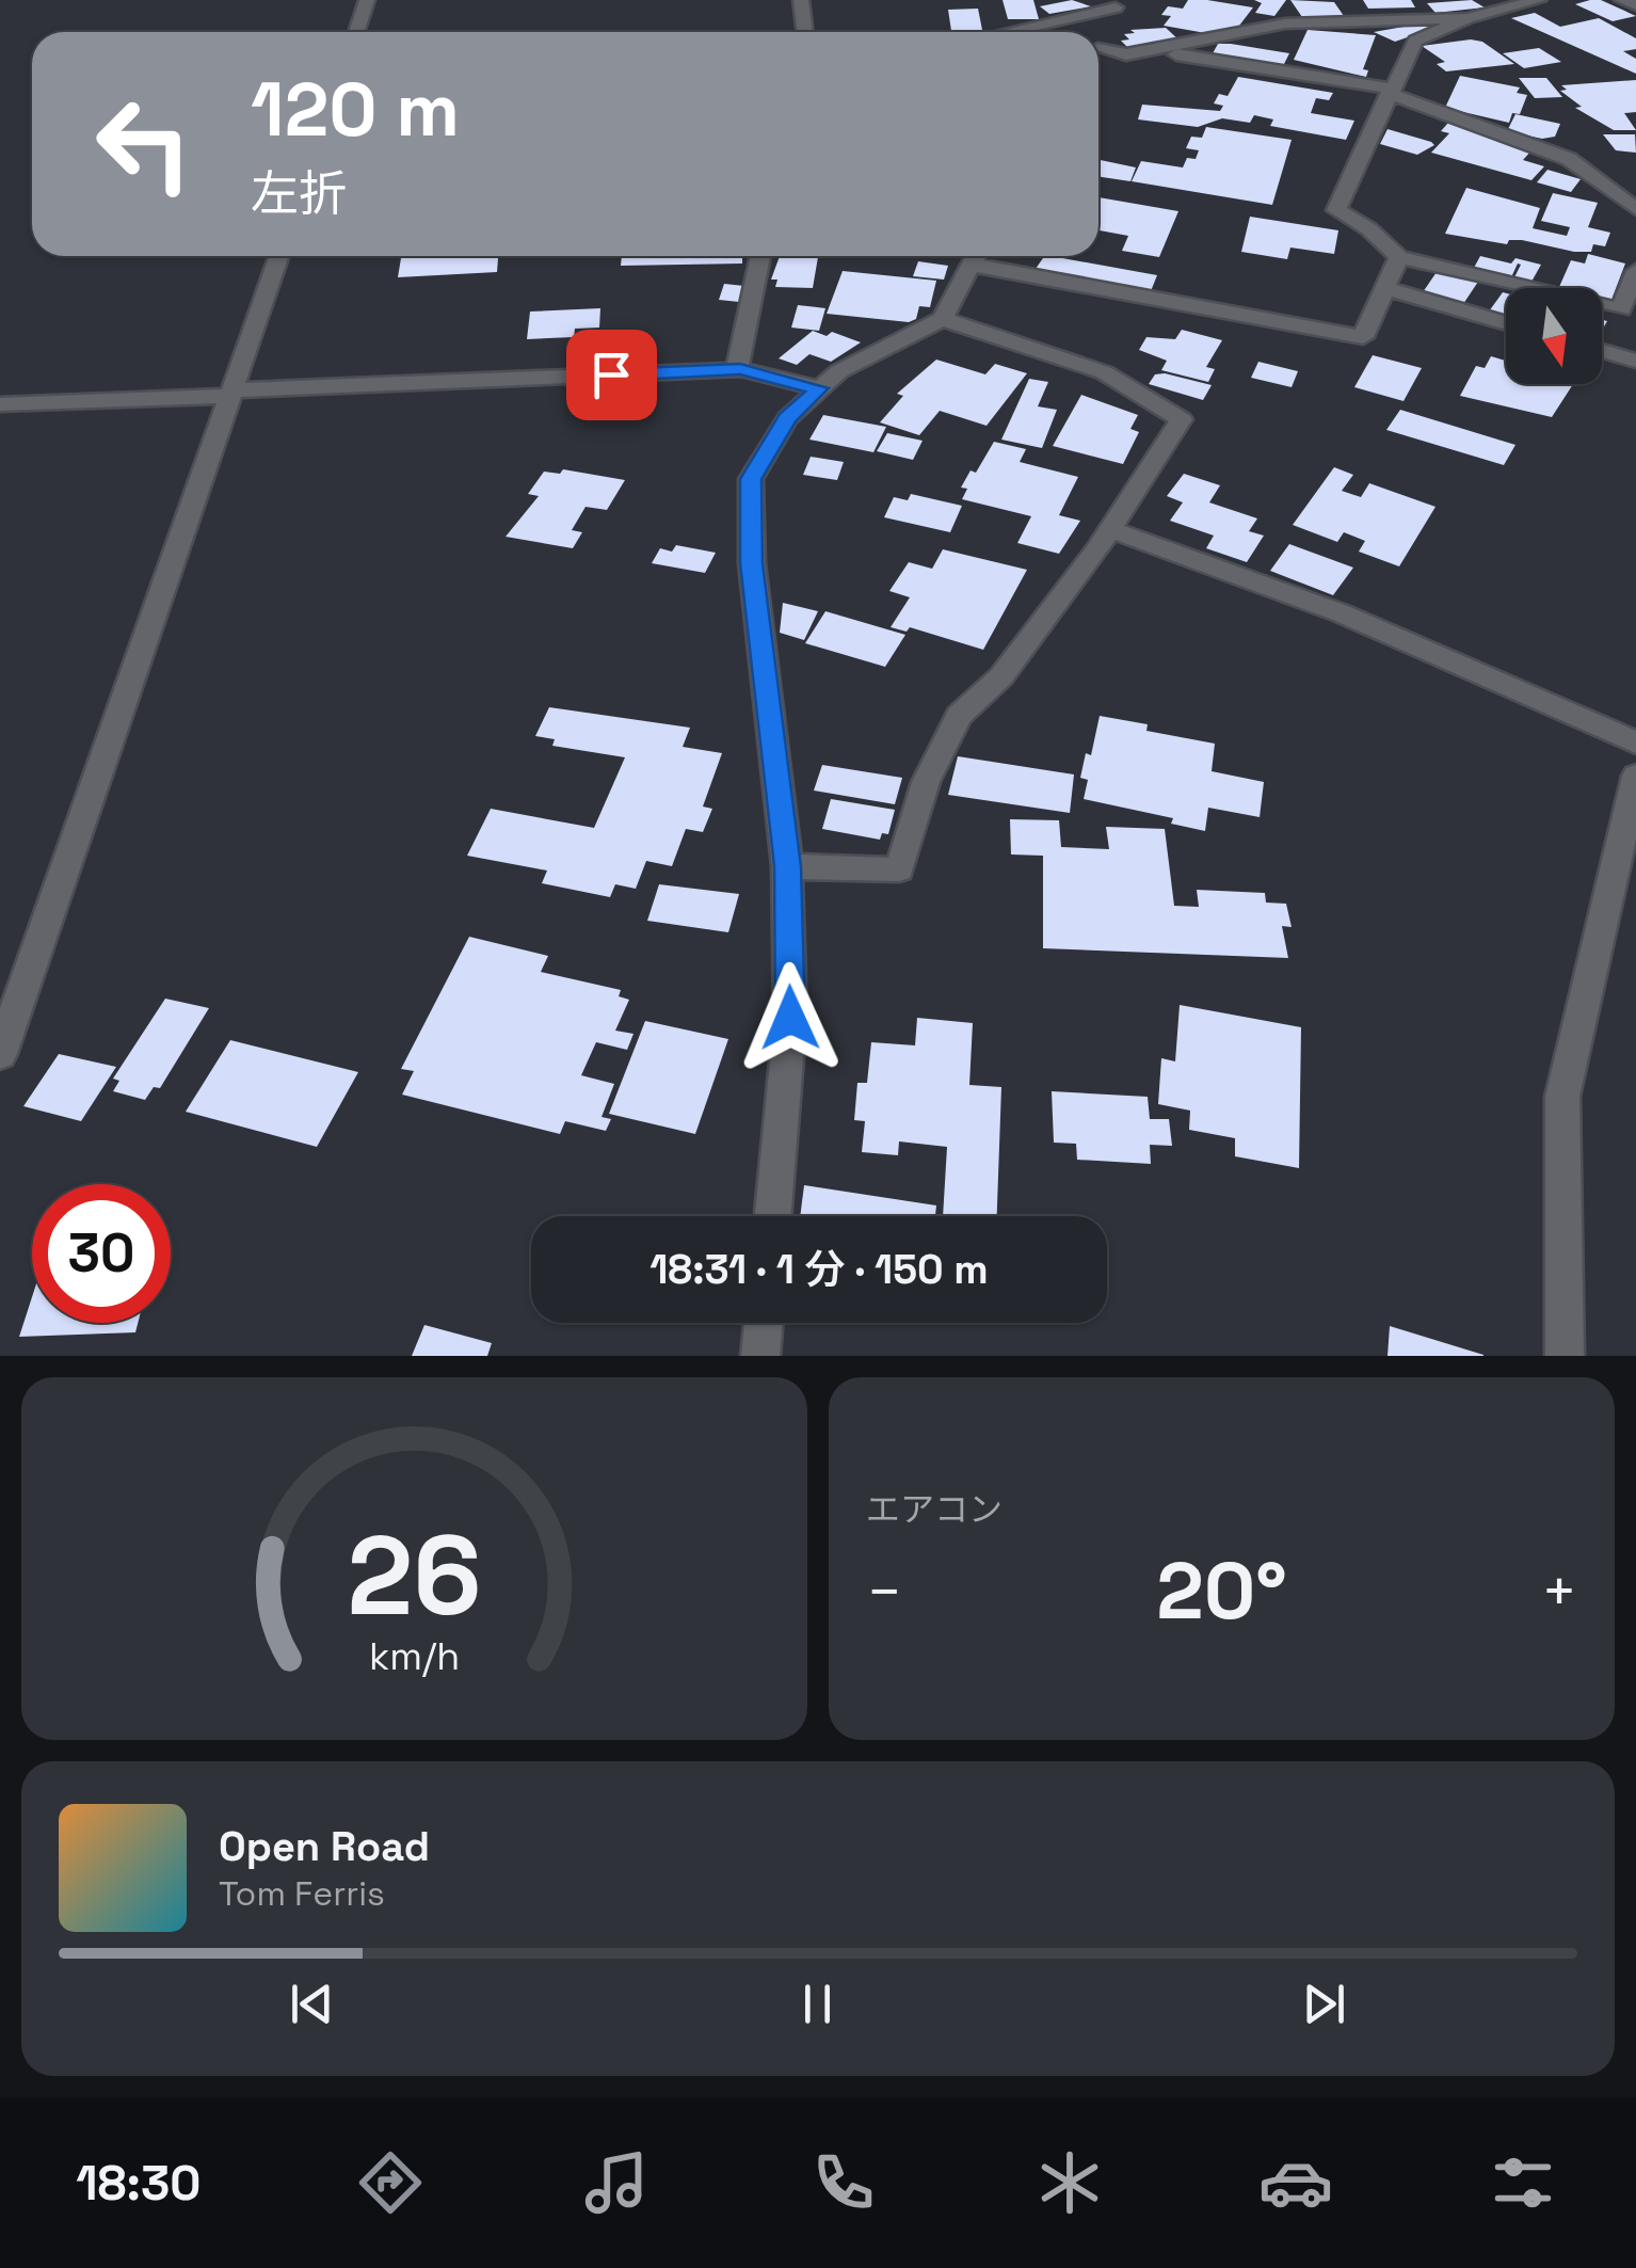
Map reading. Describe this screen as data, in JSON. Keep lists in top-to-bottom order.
{
  "north": "bottom",
  "page": {
    "turn": ["120 m", "左折"],
    "limit": "30",
    "trip": "18:31 · 1 分 · 150 m",
    "tile": "エアコン",
    "heat": ["−", "20°", "+"],
    "song": ["Open Road", "Tom Ferris"],
    "tabs": "18:30",
    "gauge": ["26", "km/h"]
  }
}
